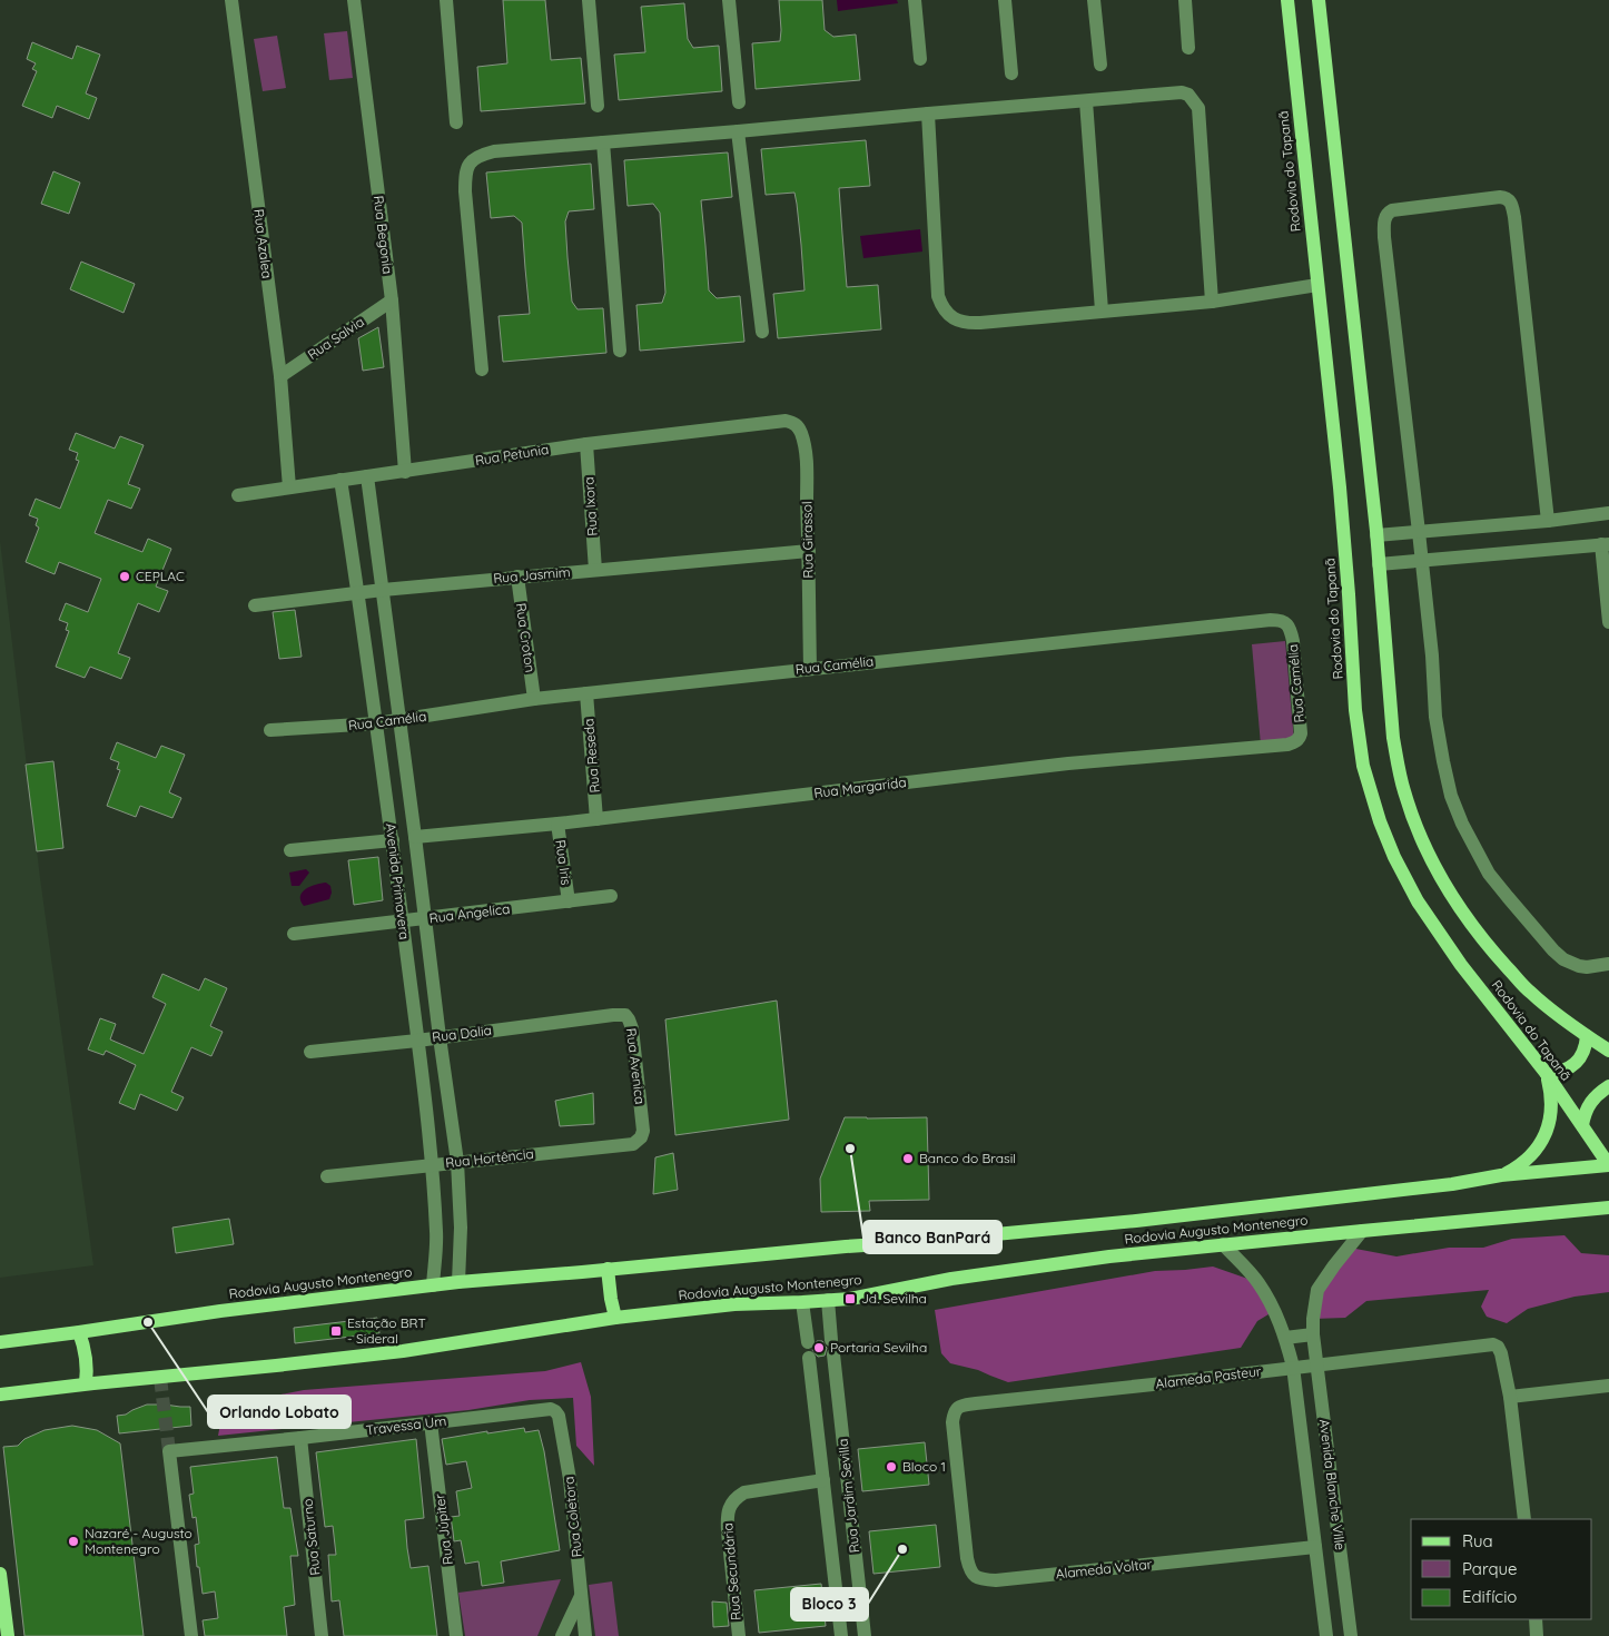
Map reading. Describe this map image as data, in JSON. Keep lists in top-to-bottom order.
{
  "streets": {
    "main road": ["Rodovia do Tapanã", "Rodovia Augusto Montenegro"],
    "street": [
      "Rua Begonia",
      "Rua Azalea",
      "Rua Salvia",
      "Rua Petunia",
      "Rua Ixora",
      "Rua Girassol",
      "Rua Jasmim",
      "Rua Croton",
      "Rua Camélia",
      "Rua Reseda",
      "Rua Margarida",
      "Rua Iris",
      "Avenida Primavera",
      "Rua Angelica",
      "Rua Dalia",
      "Rua Avenica",
      "Rua Hortência",
      "Alameda Pasteur",
      "Travessa Um",
      "Avenida Blanche Ville",
      "Rua Jardim Sevilla",
      "Rua Coletora",
      "Rua Júpiter",
      "Rua Saturno",
      "Alameda Voltar",
      "Rua Secundária"
    ]
  },
  "crossings": [
    ["Rodovia do Tapanã", "Rodovia Augusto Montenegro"],
    ["Rua Begonia", "Rua Salvia"],
    ["Rua Begonia", "Rua Petunia"],
    ["Rua Azalea", "Rua Salvia"],
    ["Rua Azalea", "Rua Petunia"],
    ["Rua Petunia", "Rua Ixora"],
    ["Rua Petunia", "Rua Girassol"],
    ["Rua Petunia", "Avenida Primavera"],
    ["Rua Ixora", "Rua Jasmim"],
    ["Rua Girassol", "Rua Jasmim"],
    ["Rua Girassol", "Rua Camélia"],
    ["Rua Jasmim", "Rua Croton"],
    ["Rua Jasmim", "Avenida Primavera"],
    ["Rua Croton", "Rua Camélia"],
    ["Rua Camélia", "Rua Reseda"],
    ["Rua Camélia", "Rua Margarida"],
    ["Rua Camélia", "Avenida Primavera"],
    ["Rua Reseda", "Rua Margarida"],
    ["Rua Margarida", "Rua Iris"],
    ["Rua Margarida", "Avenida Primavera"],
    ["Rua Iris", "Rua Angelica"],
    ["Avenida Primavera", "Rua Angelica"],
    ["Avenida Primavera", "Rua Dalia"],
    ["Avenida Primavera", "Rua Hortência"],
    ["Avenida Primavera", "Rodovia Augusto Montenegro"],
    ["Rua Dalia", "Rua Avenica"],
    ["Rua Avenica", "Rua Hortência"],
    ["Rodovia Augusto Montenegro", "Avenida Blanche Ville"],
    ["Alameda Pasteur", "Avenida Blanche Ville"],
    ["Alameda Pasteur", "Alameda Voltar"],
    ["Travessa Um", "Rua Coletora"],
    ["Travessa Um", "Rua Júpiter"],
    ["Travessa Um", "Rua Saturno"],
    ["Avenida Blanche Ville", "Alameda Voltar"],
    ["Rua Jardim Sevilla", "Rua Secundária"]
  ],
  "places": {
    "other": [
      "CEPLAC",
      "Banco BanPará",
      "Banco do Brasil",
      "Orlando Lobato",
      "Portaria Sevilha",
      "Bloco 1",
      "Nazaré - Augusto Montenegro",
      "Bloco 3"
    ],
    "transit": ["Jd. Sevilha", "Estação BRT - Sideral"]
  },
  "legend": ["Rua", "Parque", "Edifício"]
}
